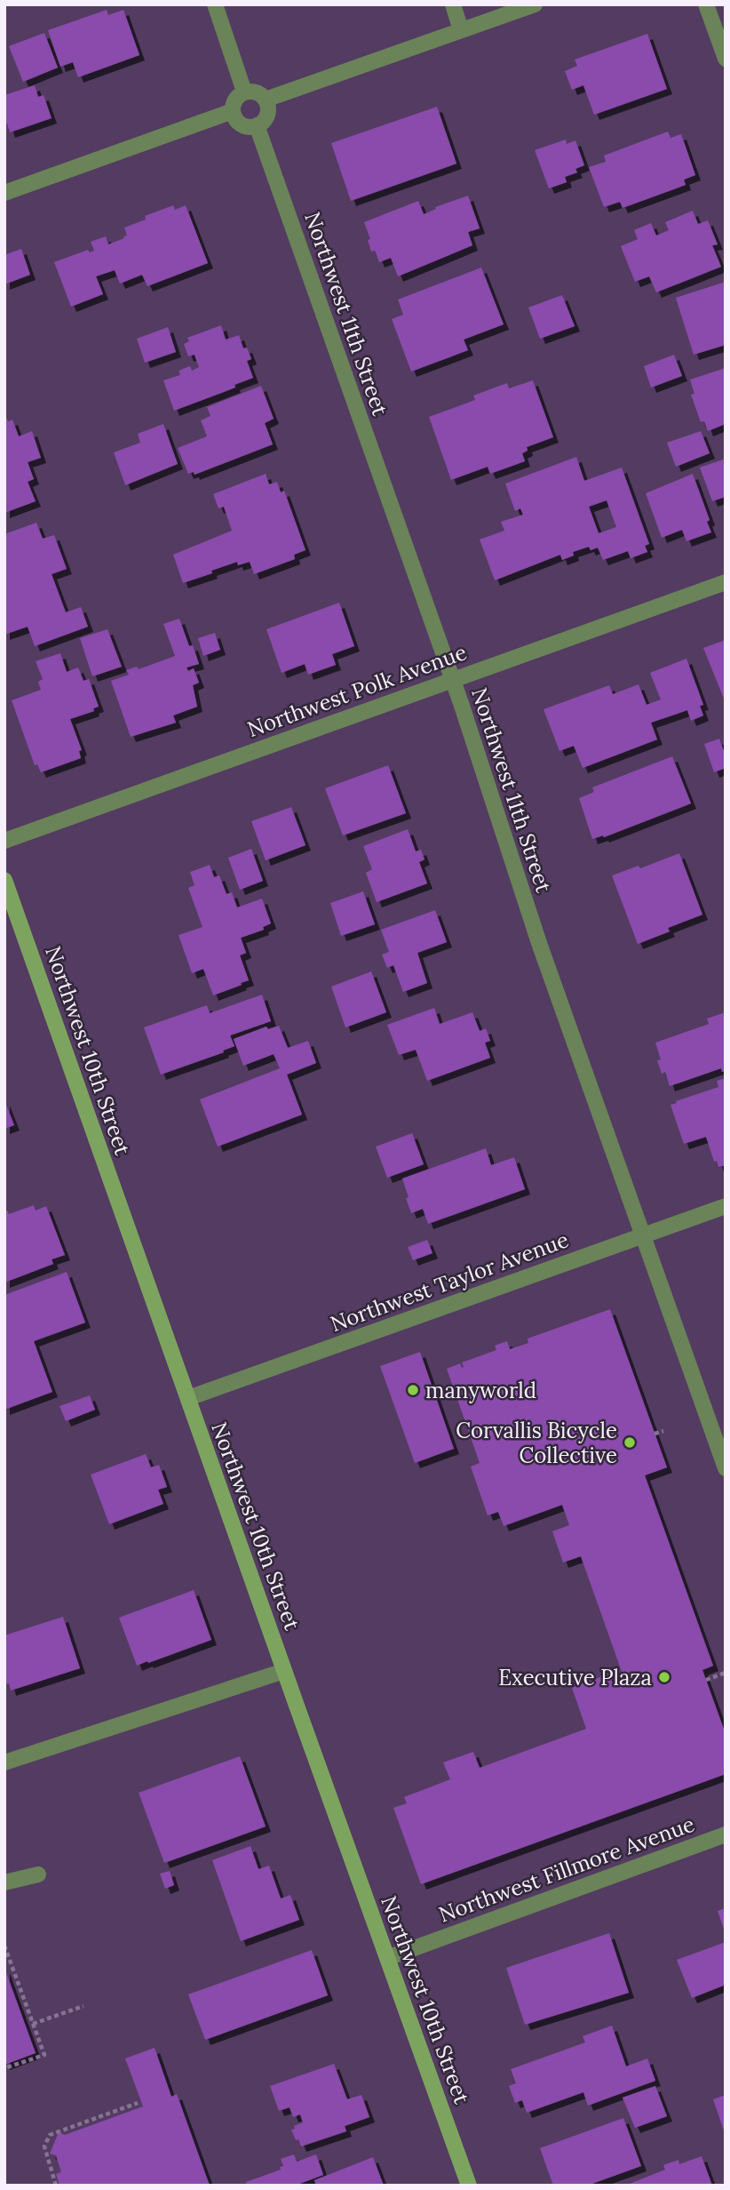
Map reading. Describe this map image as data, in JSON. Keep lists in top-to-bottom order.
{
  "streets": {
    "street": [
      "Northwest 11th Street",
      "Northwest Polk Avenue",
      "Northwest 10th Street",
      "Northwest Taylor Avenue",
      "Northwest Fillmore Avenue"
    ]
  },
  "crossings": [
    ["Northwest 11th Street", "Northwest Polk Avenue"],
    ["Northwest 11th Street", "Northwest Taylor Avenue"],
    ["Northwest 10th Street", "Northwest Taylor Avenue"],
    ["Northwest 10th Street", "Northwest Fillmore Avenue"]
  ],
  "places": ["manyworld", "Corvallis Bicycle Collective", "Executive Plaza"]
}
